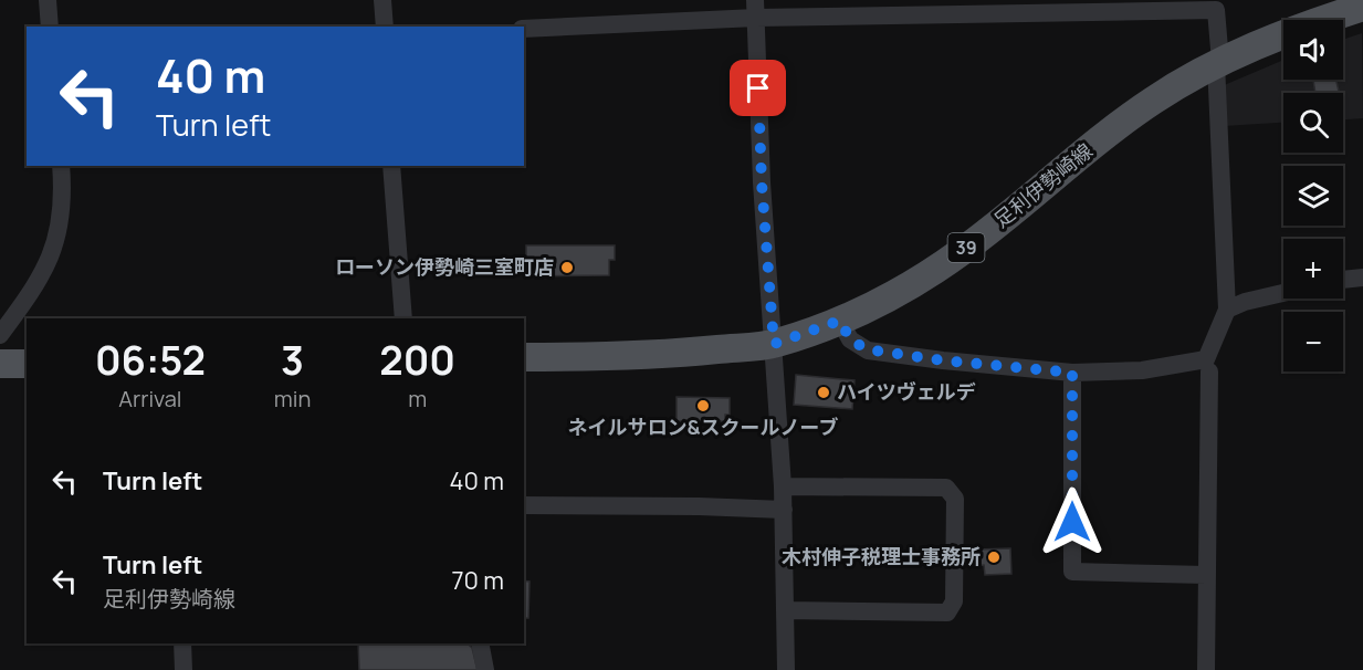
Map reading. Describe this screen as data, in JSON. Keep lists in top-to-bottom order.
{
  "streets": {
    "main road": ["足利伊勢崎線", "39"]
  },
  "places": [
    "ローソン伊勢崎三室町店",
    "ハイツヴェルデ",
    "ネイルサロン&スクールノーブ",
    "木村伸子税理士事務所"
  ],
  "page": {
    "map_buttons": ["+", "−"],
    "turn": ["40 m", "Turn left"],
    "eta": [
      "06:52",
      "Arrival",
      "3",
      "min",
      "200",
      "m"
    ],
    "list": [
      {
        "name": "Turn left",
        "value": "40 m"
      },
      {
        "name": "Turn left",
        "note": "足利伊勢崎線",
        "value": "70 m"
      }
    ]
  }
}
